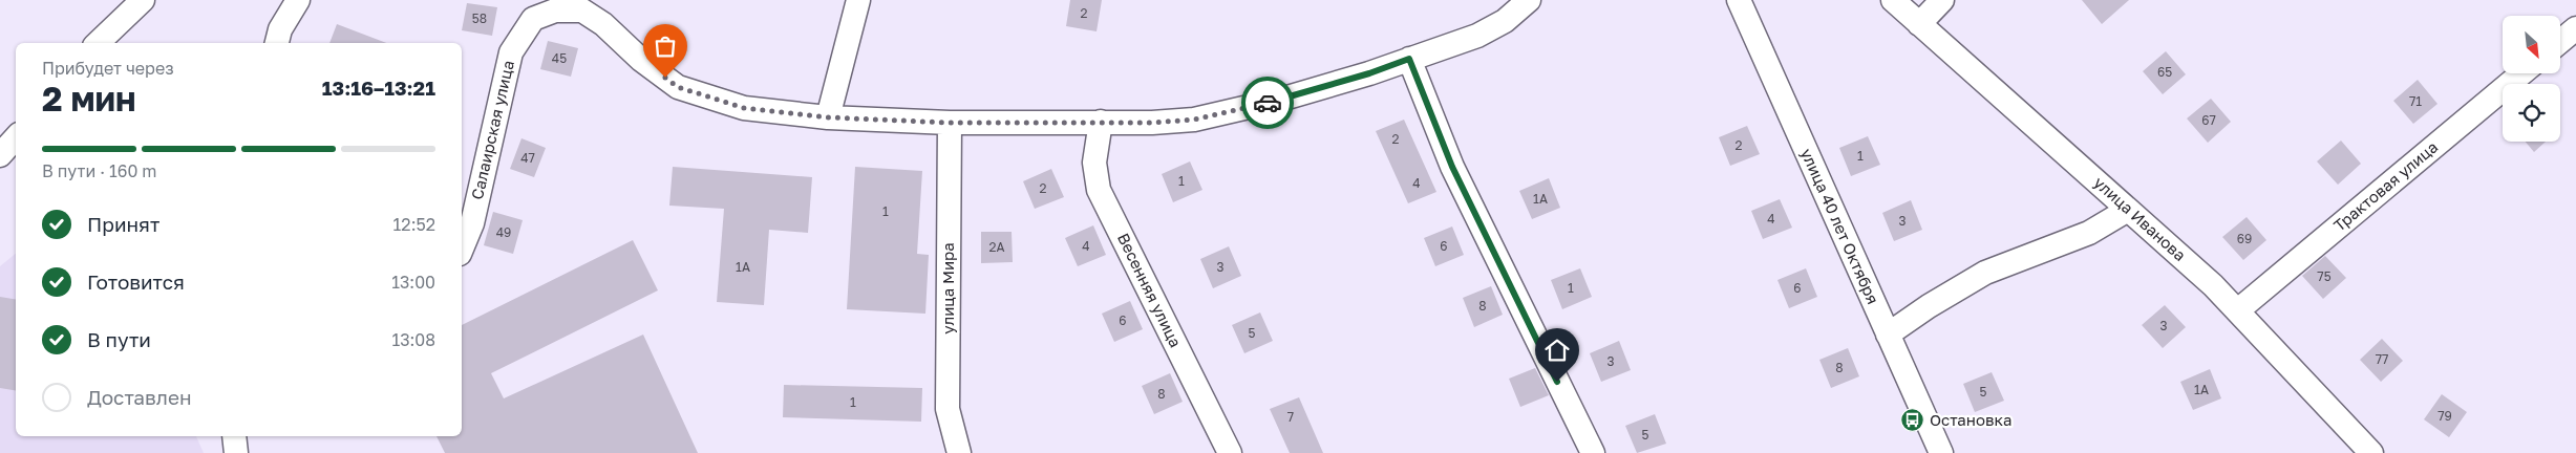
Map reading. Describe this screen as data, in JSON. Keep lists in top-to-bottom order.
{
  "streets": {
    "street": [
      "Салаирская улица",
      "Трактовая улица",
      "улица Иванова",
      "улица 40 лет Октября",
      "улица Мира",
      "Весенняя улица"
    ]
  },
  "crossings": [
    ["Салаирская улица", "улица Мира"],
    ["Салаирская улица", "Весенняя улица"],
    ["Трактовая улица", "улица Иванова"]
  ],
  "places": {
    "bus stop": ["Остановка"]
  },
  "house_numbers": [
    "2",
    "58",
    "45",
    "65",
    "71",
    "67",
    "2",
    "2",
    "1",
    "47",
    "1",
    "4",
    "2",
    "1А",
    "1",
    "4",
    "3",
    "49",
    "69",
    "4",
    "6",
    "2А",
    "1А",
    "3",
    "75",
    "1",
    "6",
    "8",
    "6",
    "3",
    "5",
    "77",
    "3",
    "8",
    "1А",
    "5",
    "8",
    "1",
    "79",
    "7",
    "5"
  ],
  "north": "bottom right",
  "page": {
    "heading": ["2 мин", "Прибудет через", "13:16–13:21"],
    "bar": "В пути · 160 m",
    "list": [
      ["Принят", "12:52"],
      ["Готовится", "13:00"],
      ["В пути", "13:08"],
      "Доставлен"
    ]
  }
}
